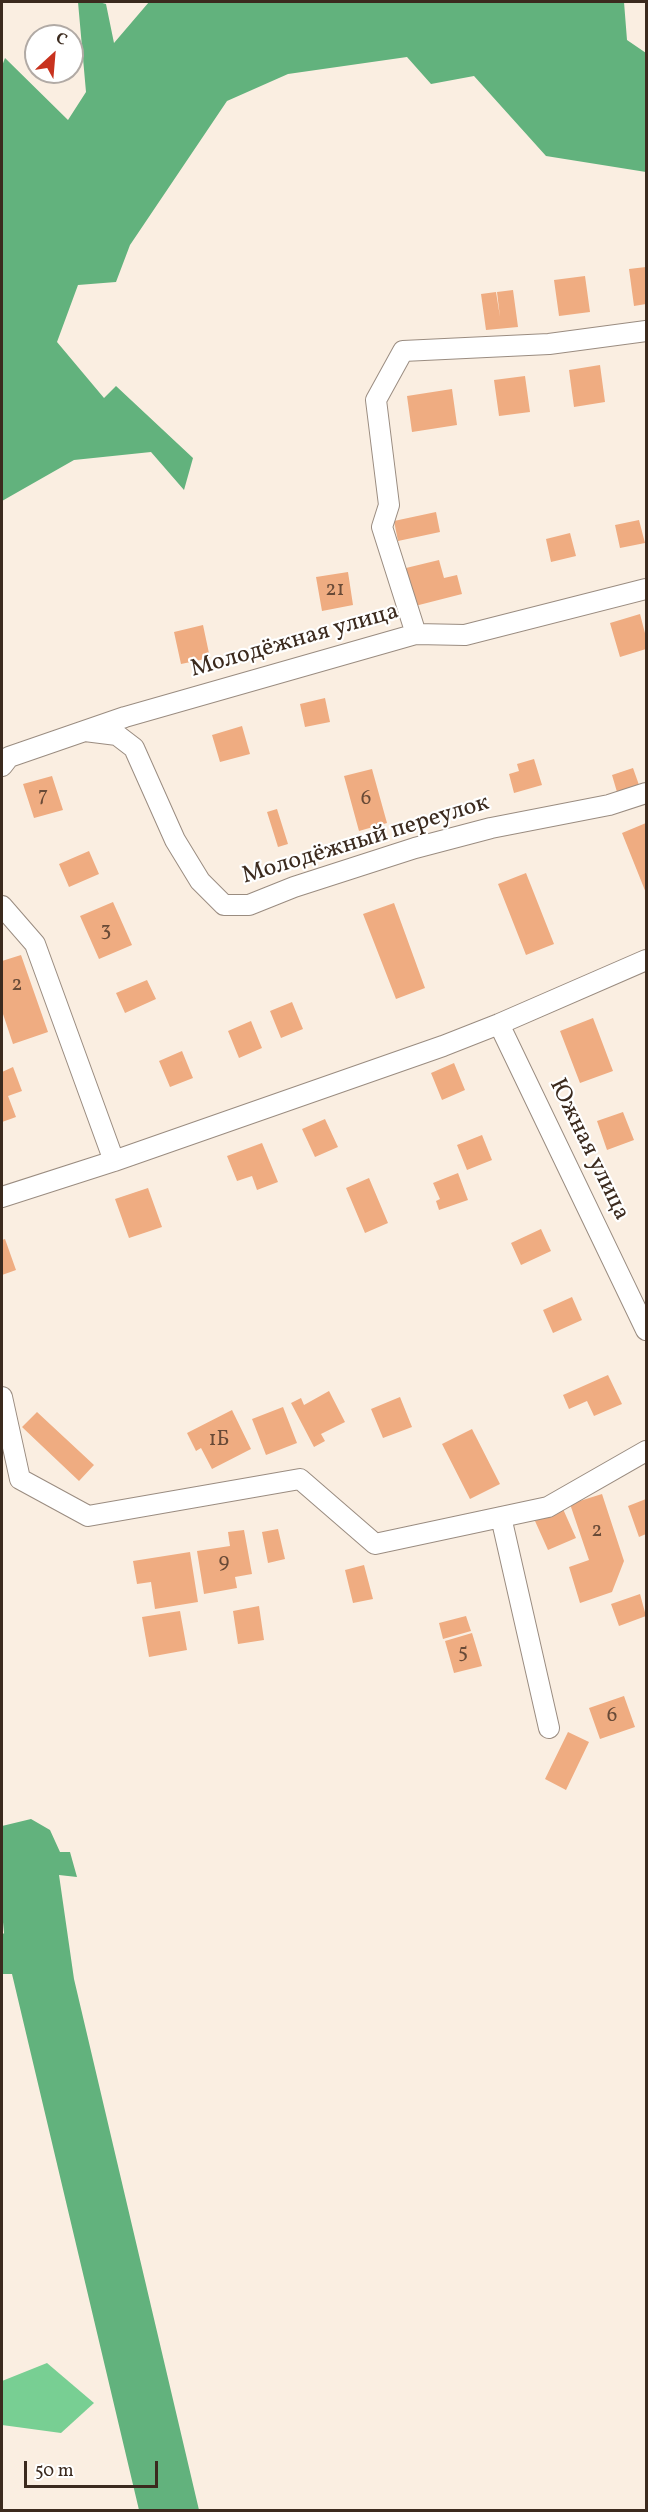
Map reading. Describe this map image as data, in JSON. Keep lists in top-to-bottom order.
{
  "streets": {
    "street": ["Молодёжная улица", "Молодёжный переулок", "Южная улица"]
  },
  "crossings": [
    ["Молодёжная улица", "Молодёжный переулок"]
  ],
  "house_numbers": [
    "21",
    "7",
    "6",
    "3",
    "2",
    "1Б",
    "2",
    "9",
    "5",
    "6"
  ],
  "scale_bar": "50 m",
  "north": "top right"
}
